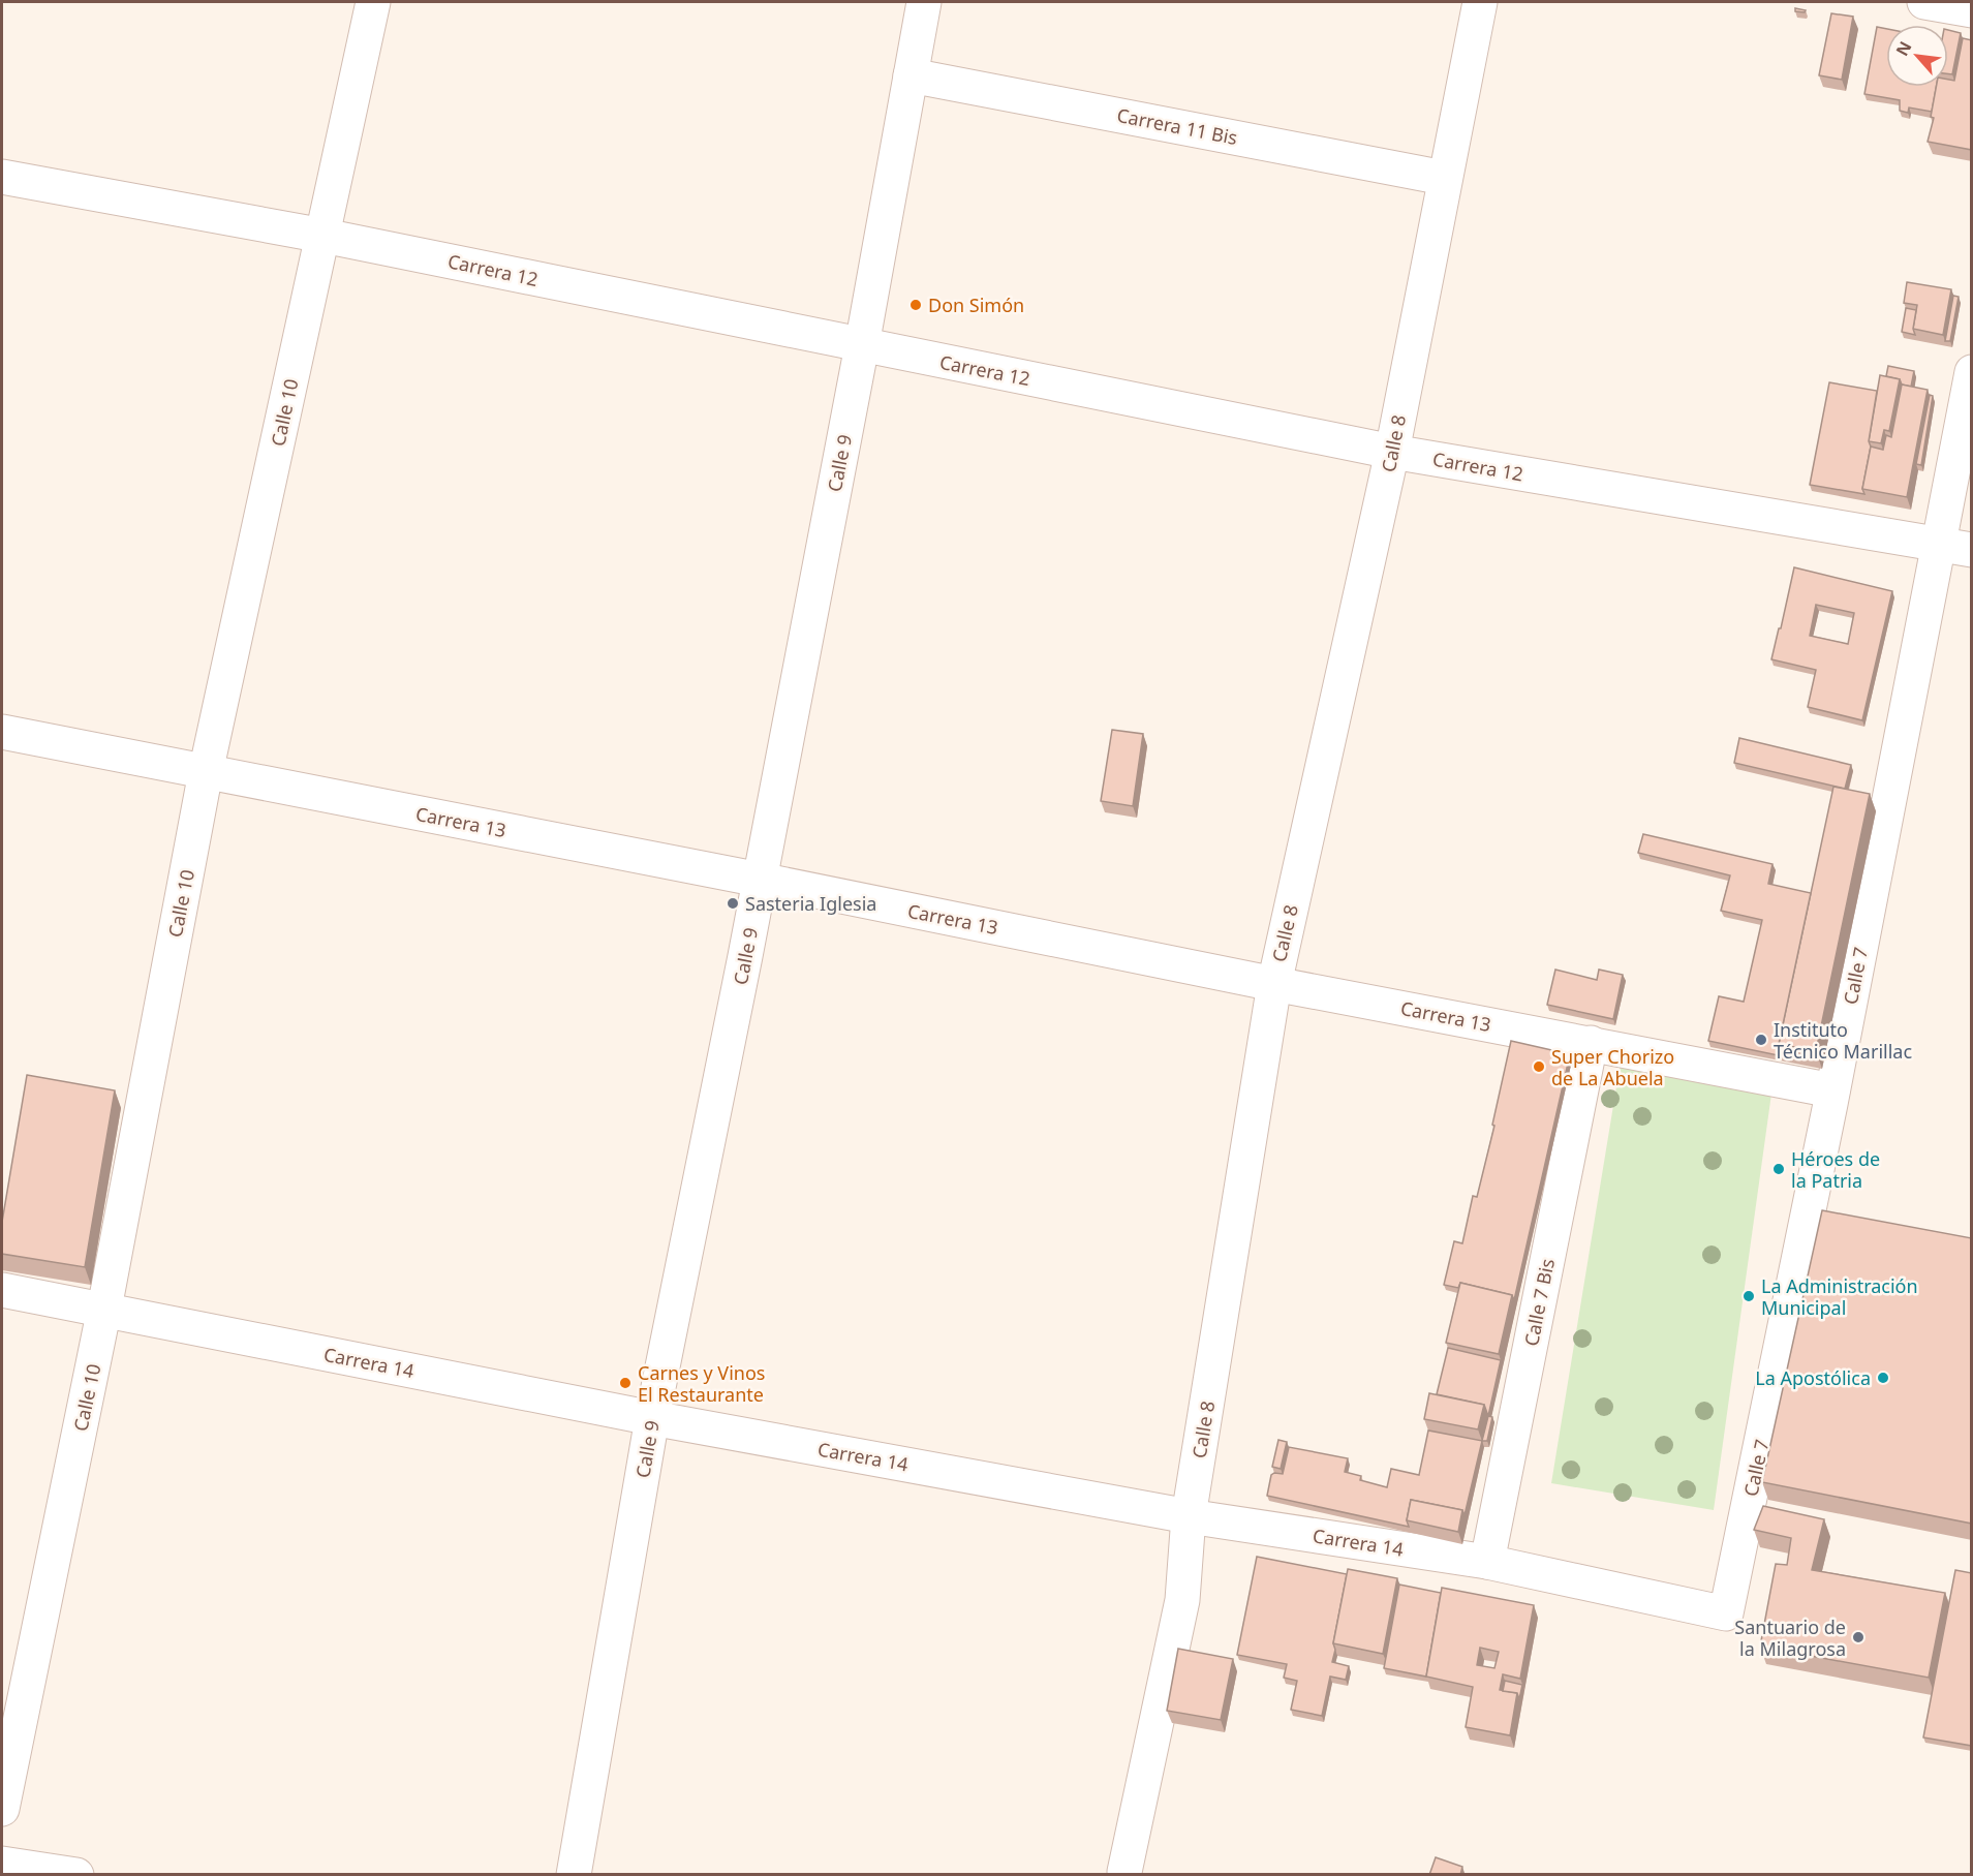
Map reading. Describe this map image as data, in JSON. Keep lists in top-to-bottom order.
{
  "streets": {
    "street": [
      "Carrera 11 Bis",
      "Carrera 12",
      "Calle 10",
      "Calle 8",
      "Calle 9",
      "Carrera 13",
      "Calle 7",
      "Calle 7 Bis",
      "Carrera 14"
    ]
  },
  "crossings": [
    ["Carrera 11 Bis", "Calle 8"],
    ["Carrera 11 Bis", "Calle 9"],
    ["Carrera 12", "Calle 10"],
    ["Carrera 12", "Calle 8"],
    ["Carrera 12", "Calle 9"],
    ["Carrera 12", "Calle 7"],
    ["Calle 10", "Carrera 13"],
    ["Calle 10", "Carrera 14"],
    ["Calle 8", "Carrera 13"],
    ["Calle 8", "Carrera 14"],
    ["Calle 9", "Carrera 13"],
    ["Calle 9", "Carrera 14"],
    ["Carrera 13", "Calle 7"],
    ["Carrera 13", "Calle 7 Bis"],
    ["Calle 7", "Carrera 14"],
    ["Calle 7 Bis", "Carrera 14"]
  ],
  "places": [
    "Don Simón",
    "Sasteria Iglesia",
    "Instituto Técnico Marillac",
    "Super Chorizo de La Abuela",
    "Héroes de la Patria",
    "La Administración Municipal",
    "La Apostólica",
    "Carnes y Vinos El Restaurante",
    "Santuario de la Milagrosa"
  ],
  "north": "top left"
}
